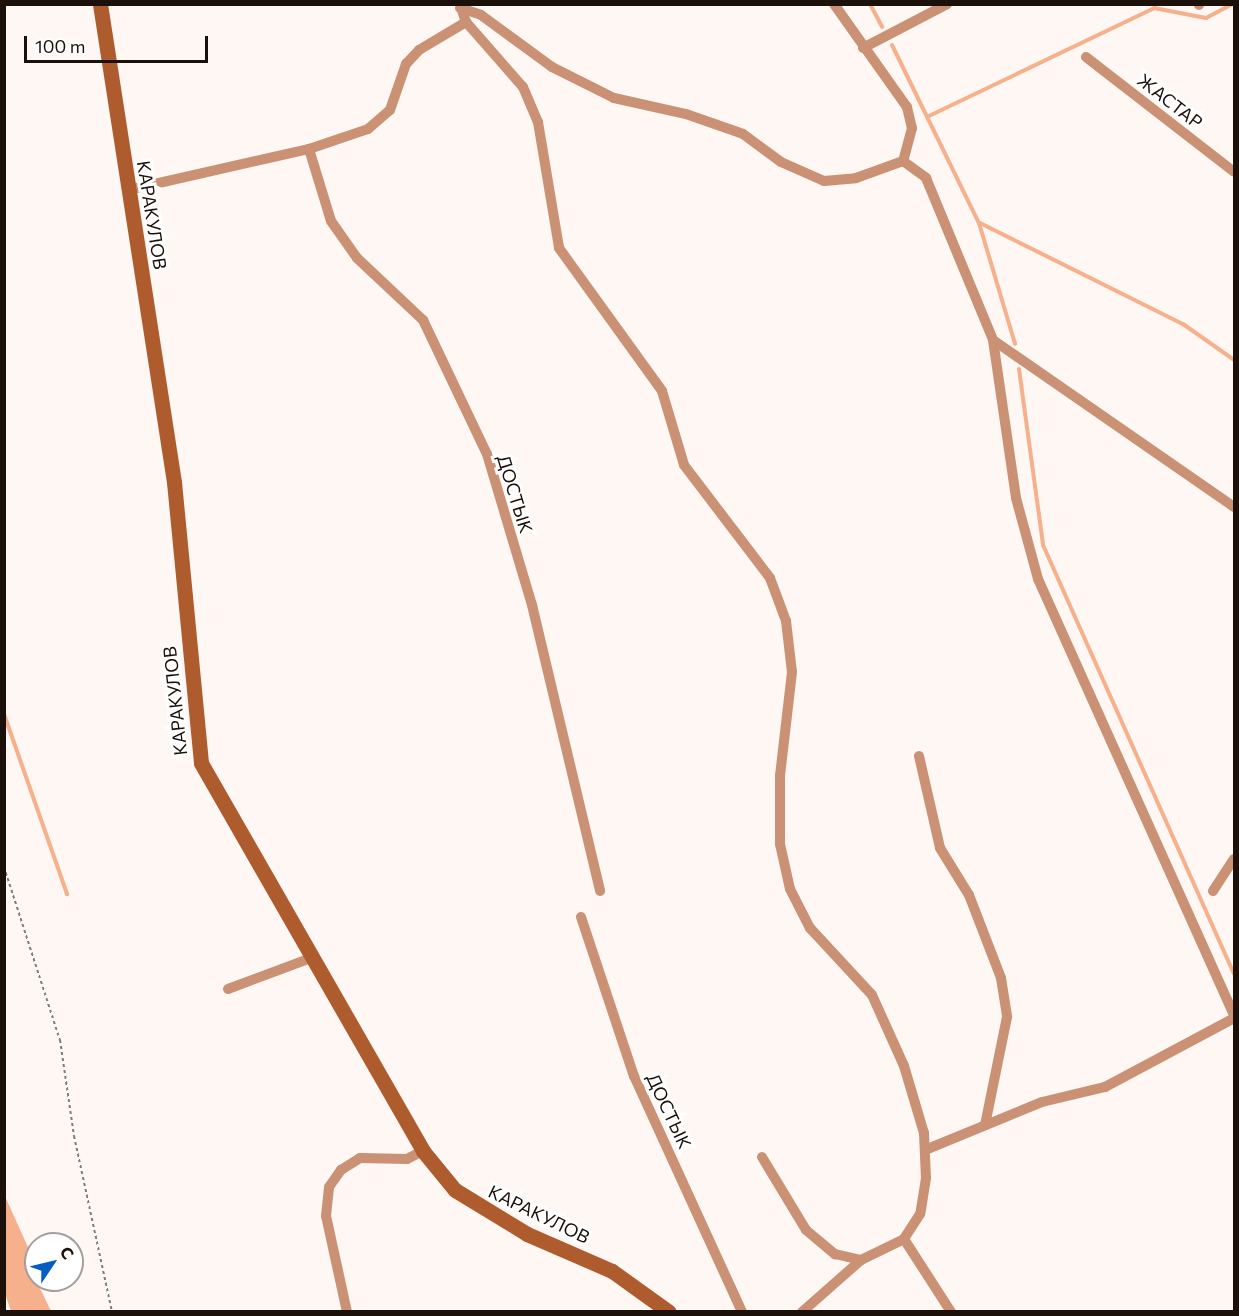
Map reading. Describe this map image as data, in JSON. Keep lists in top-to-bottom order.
{
  "streets": {
    "main road": ["КАРАКУЛОВ"],
    "street": ["ЖАСТАР", "ДОСТЫК"]
  },
  "scale_bar": "100 m",
  "north": "top right"
}
